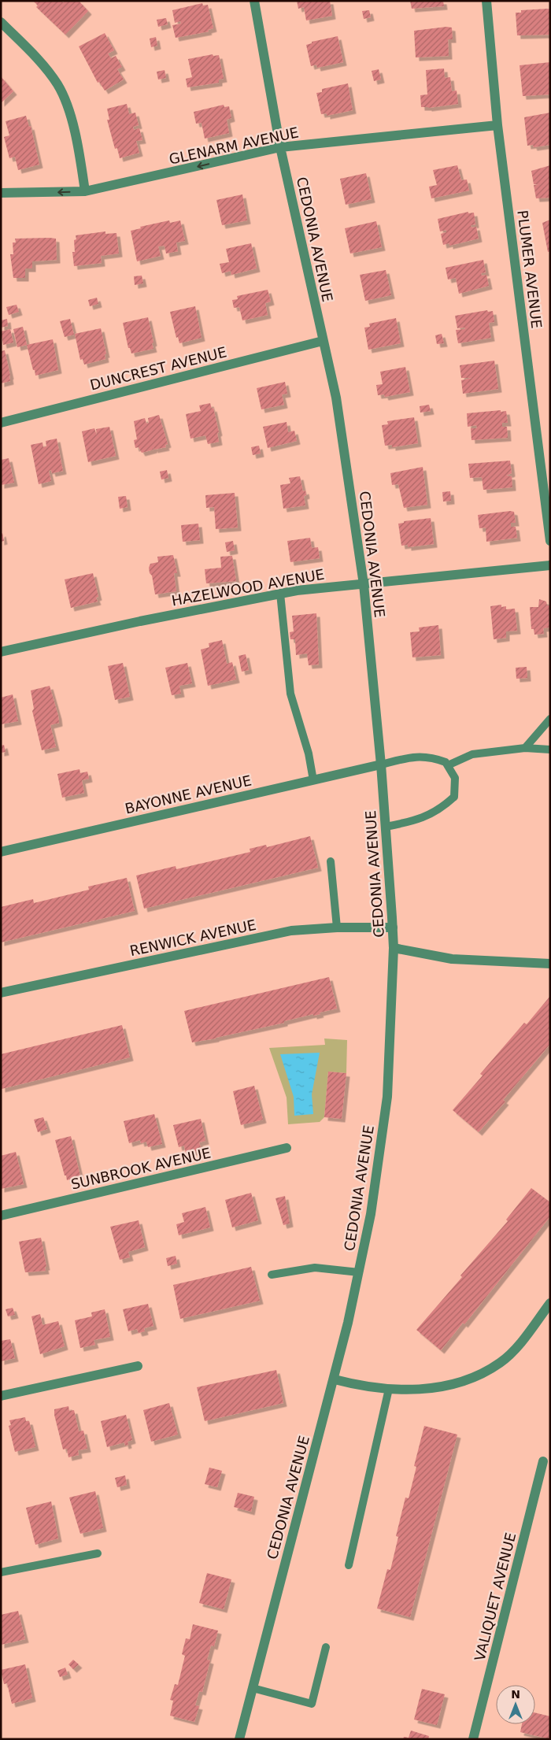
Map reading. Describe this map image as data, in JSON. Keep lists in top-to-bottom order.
{
  "streets": {
    "street": [
      "GLENARM AVENUE",
      "CEDONIA AVENUE",
      "PLUMER AVENUE",
      "DUNCREST AVENUE",
      "HAZELWOOD AVENUE",
      "BAYONNE AVENUE",
      "RENWICK AVENUE",
      "SUNBROOK AVENUE",
      "VALIQUET AVENUE"
    ]
  },
  "crossings": [
    ["GLENARM AVENUE", "CEDONIA AVENUE"],
    ["GLENARM AVENUE", "PLUMER AVENUE"],
    ["CEDONIA AVENUE", "DUNCREST AVENUE"],
    ["CEDONIA AVENUE", "HAZELWOOD AVENUE"],
    ["CEDONIA AVENUE", "BAYONNE AVENUE"],
    ["CEDONIA AVENUE", "RENWICK AVENUE"]
  ],
  "one_way": ["GLENARM AVENUE"],
  "north": "top"
}
